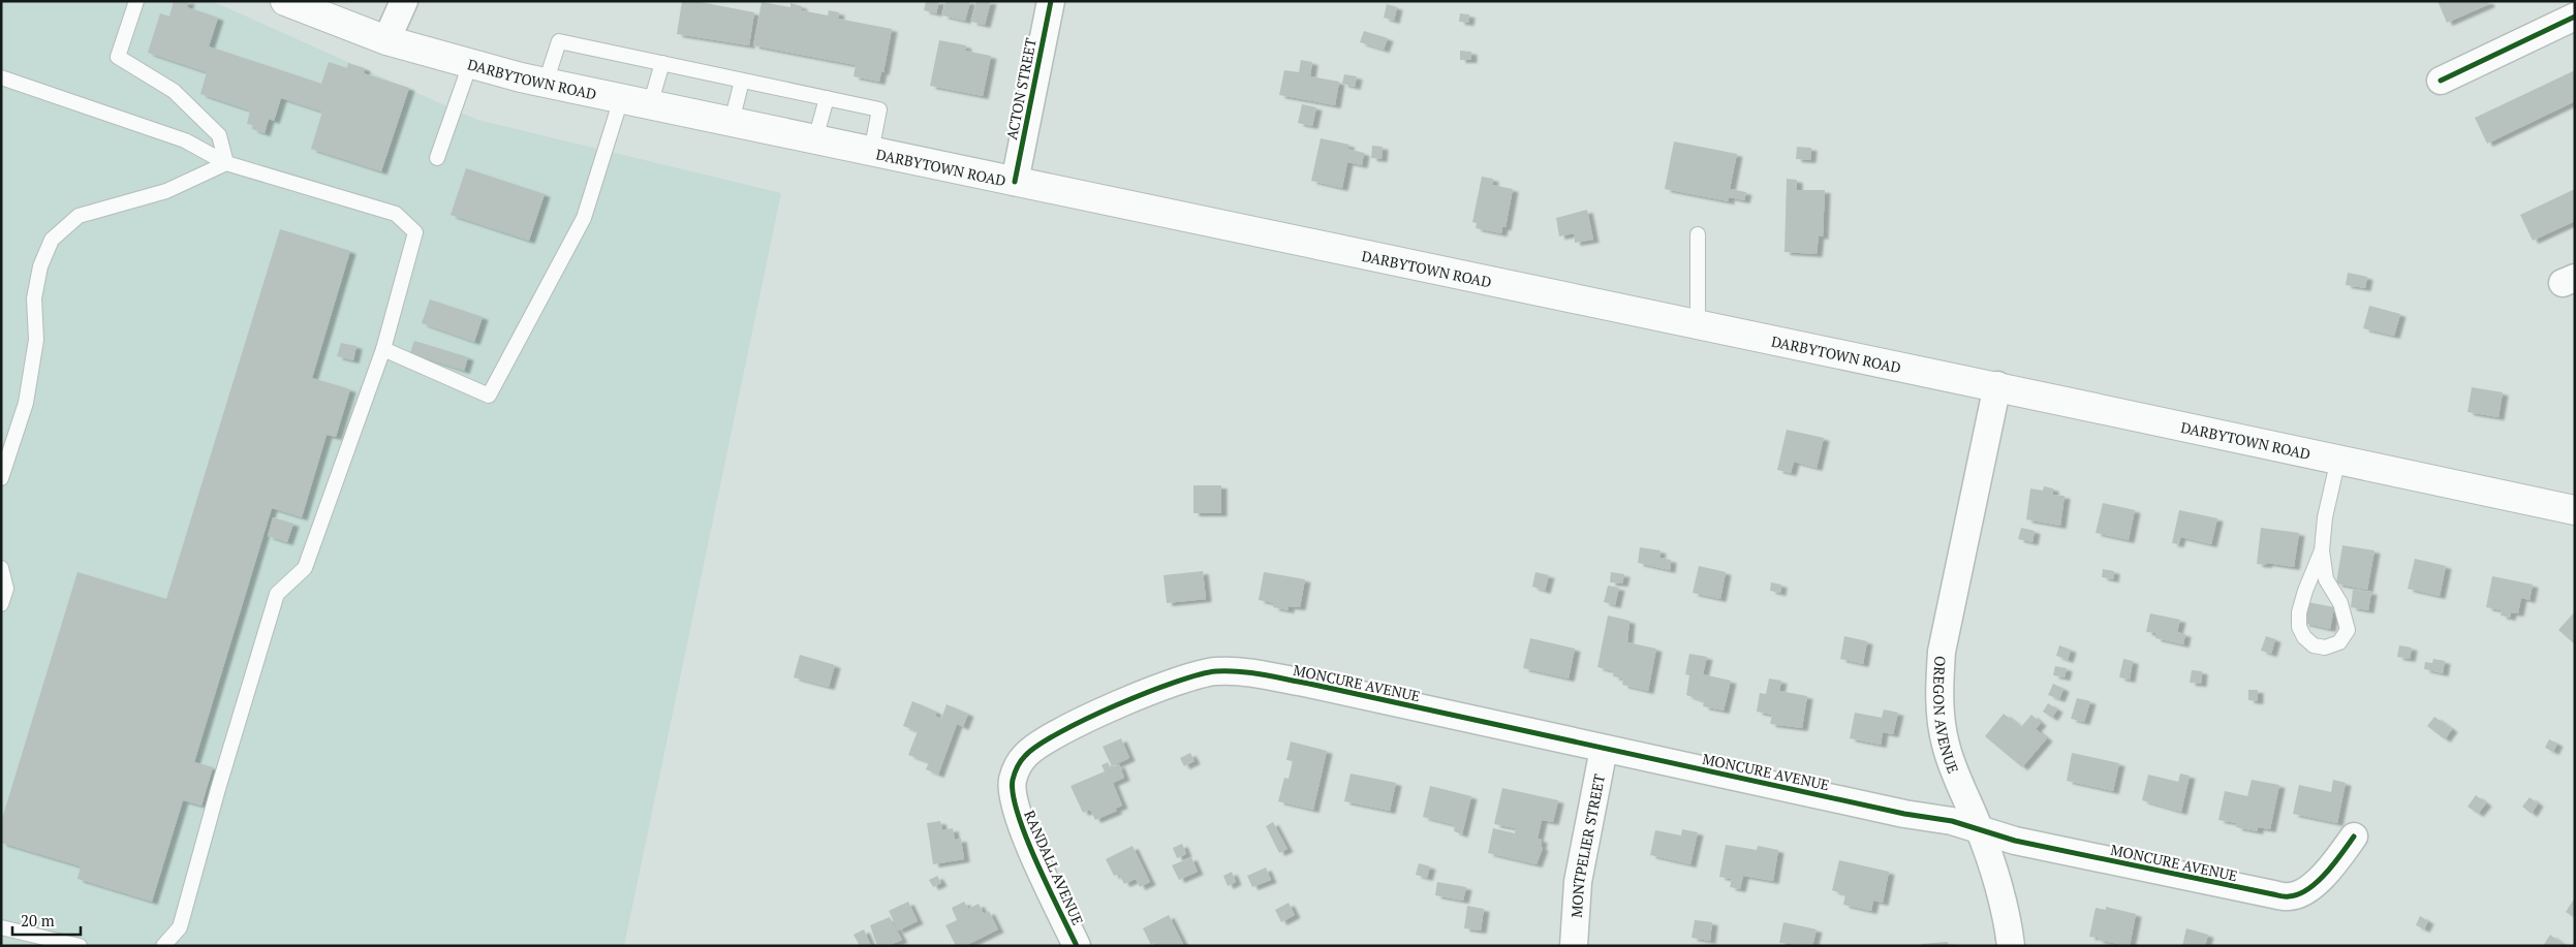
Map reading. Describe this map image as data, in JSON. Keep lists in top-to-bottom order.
{
  "streets": {
    "main road": ["DARBYTOWN ROAD"],
    "street": [
      "ACTON STREET",
      "MONCURE AVENUE",
      "OREGON AVENUE",
      "MONTPELIER STREET",
      "RANDALL AVENUE"
    ]
  },
  "crossings": [
    ["DARBYTOWN ROAD", "ACTON STREET"],
    ["DARBYTOWN ROAD", "OREGON AVENUE"],
    ["MONCURE AVENUE", "OREGON AVENUE"],
    ["MONCURE AVENUE", "MONTPELIER STREET"],
    ["MONCURE AVENUE", "RANDALL AVENUE"]
  ],
  "scale_bar": "20 m"
}
